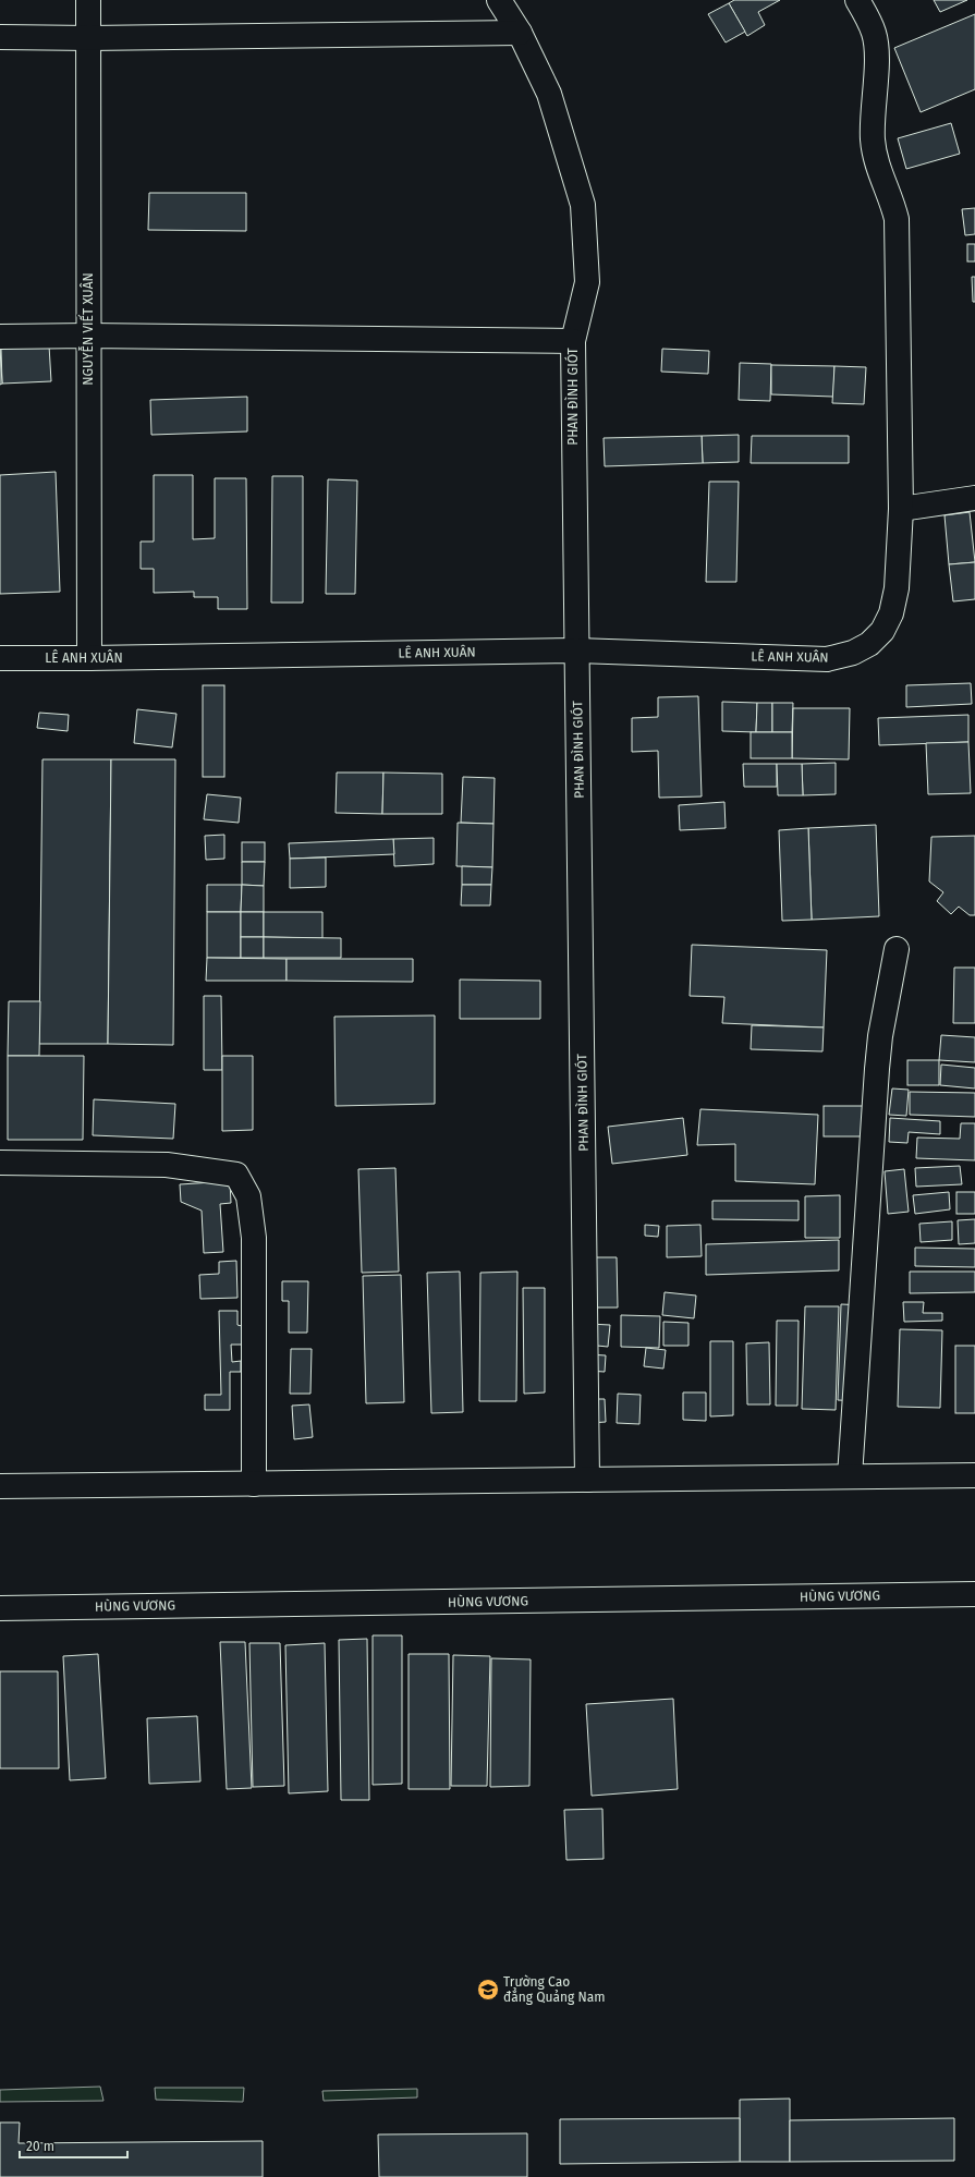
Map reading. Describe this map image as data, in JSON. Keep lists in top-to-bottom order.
{
  "streets": {
    "street": [
      "NGUYỄN VIẾT XUÂN",
      "PHAN ĐÌNH GIÓT",
      "LÊ ANH XUÂN",
      "HÙNG VƯƠNG"
    ]
  },
  "crossings": [
    ["NGUYỄN VIẾT XUÂN", "LÊ ANH XUÂN"],
    ["PHAN ĐÌNH GIÓT", "LÊ ANH XUÂN"]
  ],
  "places": {
    "school or university": ["Trường Cao đẳng Quảng Nam"]
  },
  "scale_bar": "20 m"
}
